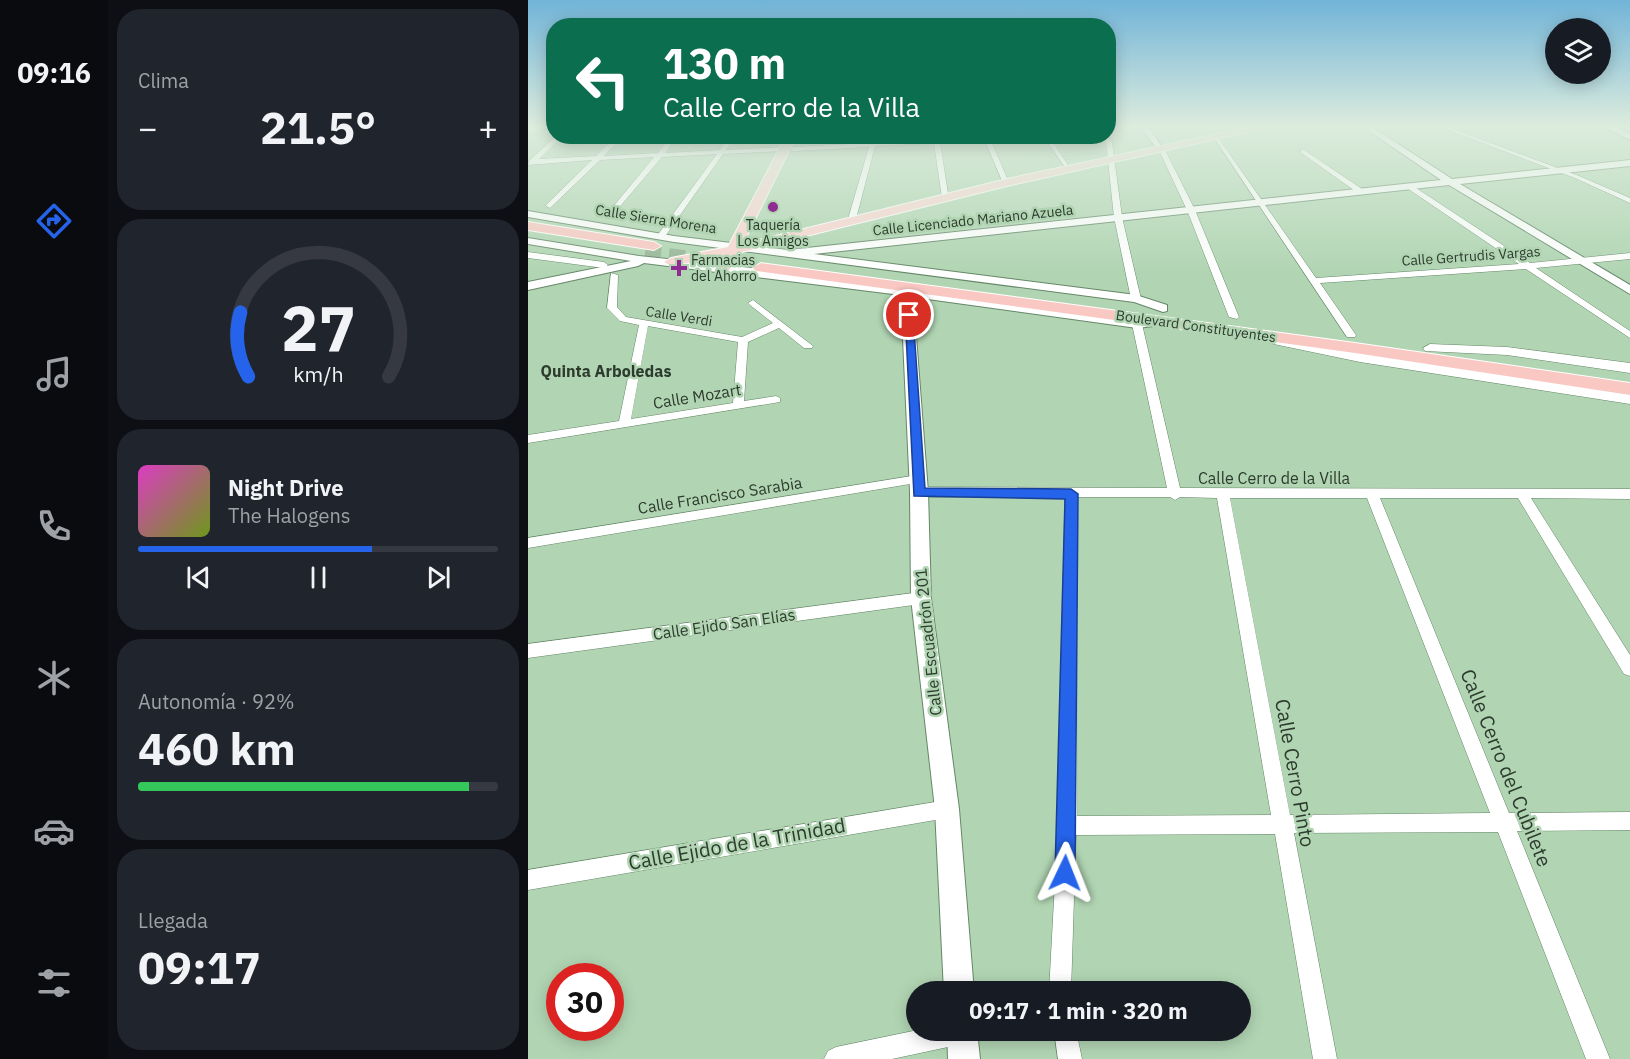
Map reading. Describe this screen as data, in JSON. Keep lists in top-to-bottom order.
{
  "streets": {
    "highway": ["Boulevard Constituyentes"],
    "street": [
      "Calle Sierra Morena",
      "Calle Licenciado Mariano Azuela",
      "Calle Gertrudis Vargas",
      "Calle Verdi",
      "Calle Mozart",
      "Calle Cerro de la Villa",
      "Calle Francisco Sarabia",
      "Calle Ejido San Elías",
      "Calle Escuadrón 201",
      "Calle Cerro del Cubilete",
      "Calle Cerro Pinto",
      "Calle Ejido de la Trinidad"
    ]
  },
  "crossings": [
    ["Calle Cerro de la Villa", "Calle Francisco Sarabia"],
    ["Calle Cerro de la Villa", "Calle Escuadrón 201"],
    ["Calle Cerro de la Villa", "Calle Cerro del Cubilete"],
    ["Calle Cerro de la Villa", "Calle Cerro Pinto"],
    ["Calle Francisco Sarabia", "Calle Escuadrón 201"],
    ["Calle Ejido San Elías", "Calle Escuadrón 201"],
    ["Calle Escuadrón 201", "Calle Ejido de la Trinidad"]
  ],
  "districts": ["Quinta Arboledas"],
  "places": {
    "other": ["Taquería Los Amigos"],
    "health": ["Farmacias del Ahorro"]
  },
  "page": {
    "tabs": "09:16",
    "tile": [
      "Clima",
      ["Autonomía · 92%", "460 km"],
      ["Llegada", "09:17"]
    ],
    "turn": ["130 m", "Calle Cerro de la Villa"],
    "heat": ["−", "21.5°", "+"],
    "song": ["Night Drive", "The Halogens"],
    "limit": "30",
    "trip": "09:17 · 1 min · 320 m",
    "gauge": ["27", "km/h"]
  }
}
